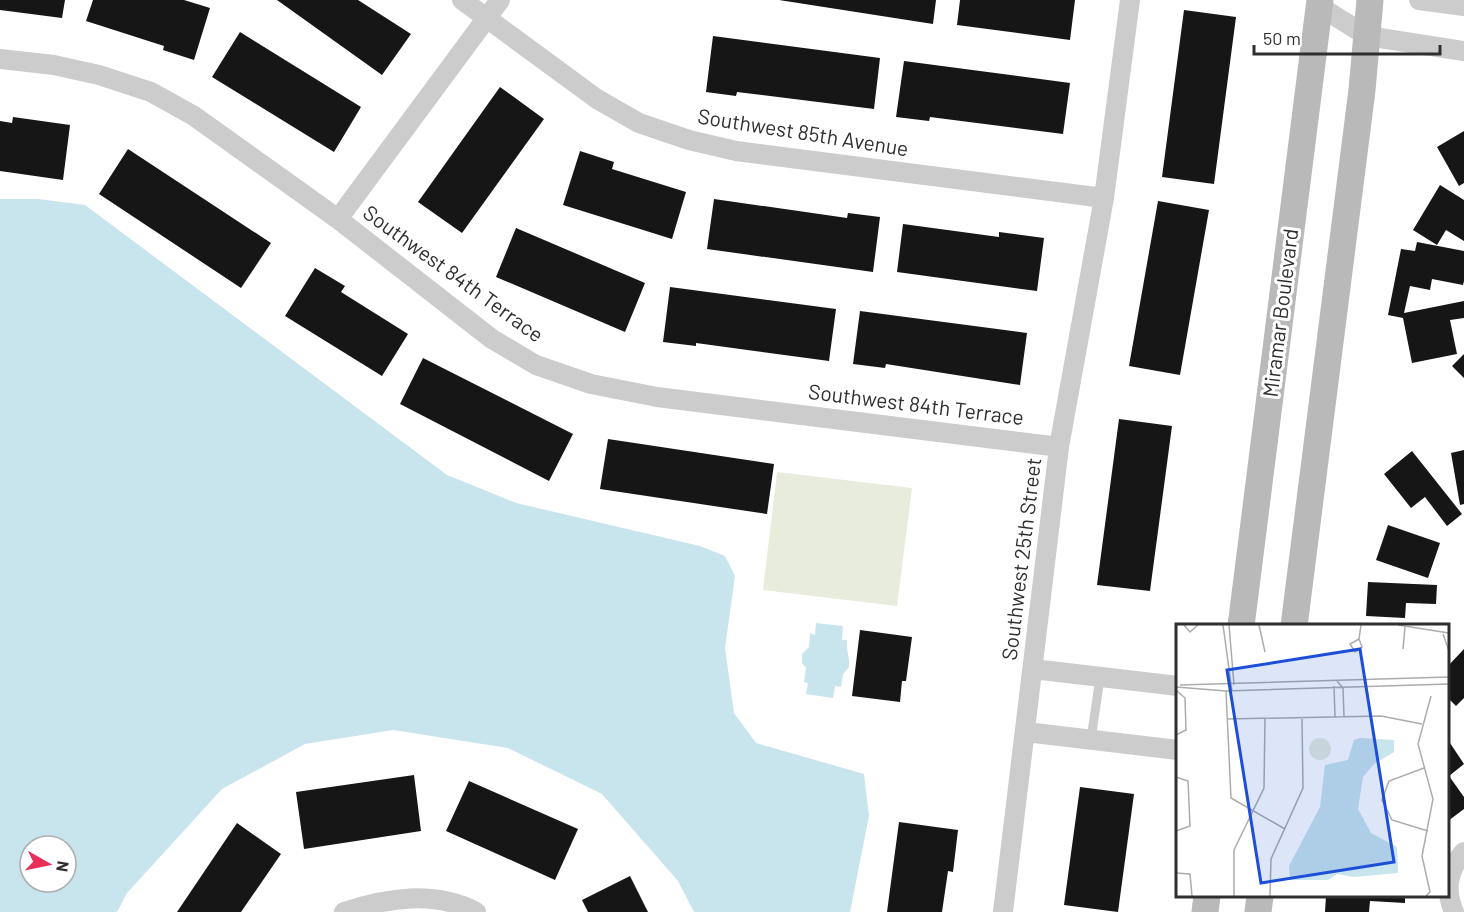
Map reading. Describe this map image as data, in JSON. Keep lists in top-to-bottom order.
{
  "streets": {
    "street": [
      "Southwest 85th Avenue",
      "Southwest 84th Terrace",
      "Miramar Boulevard",
      "Southwest 25th Street"
    ]
  },
  "crossings": [
    ["Southwest 85th Avenue", "Southwest 25th Street"],
    ["Southwest 84th Terrace", "Southwest 25th Street"]
  ],
  "scale_bar": "50 m",
  "north": "right"
}
